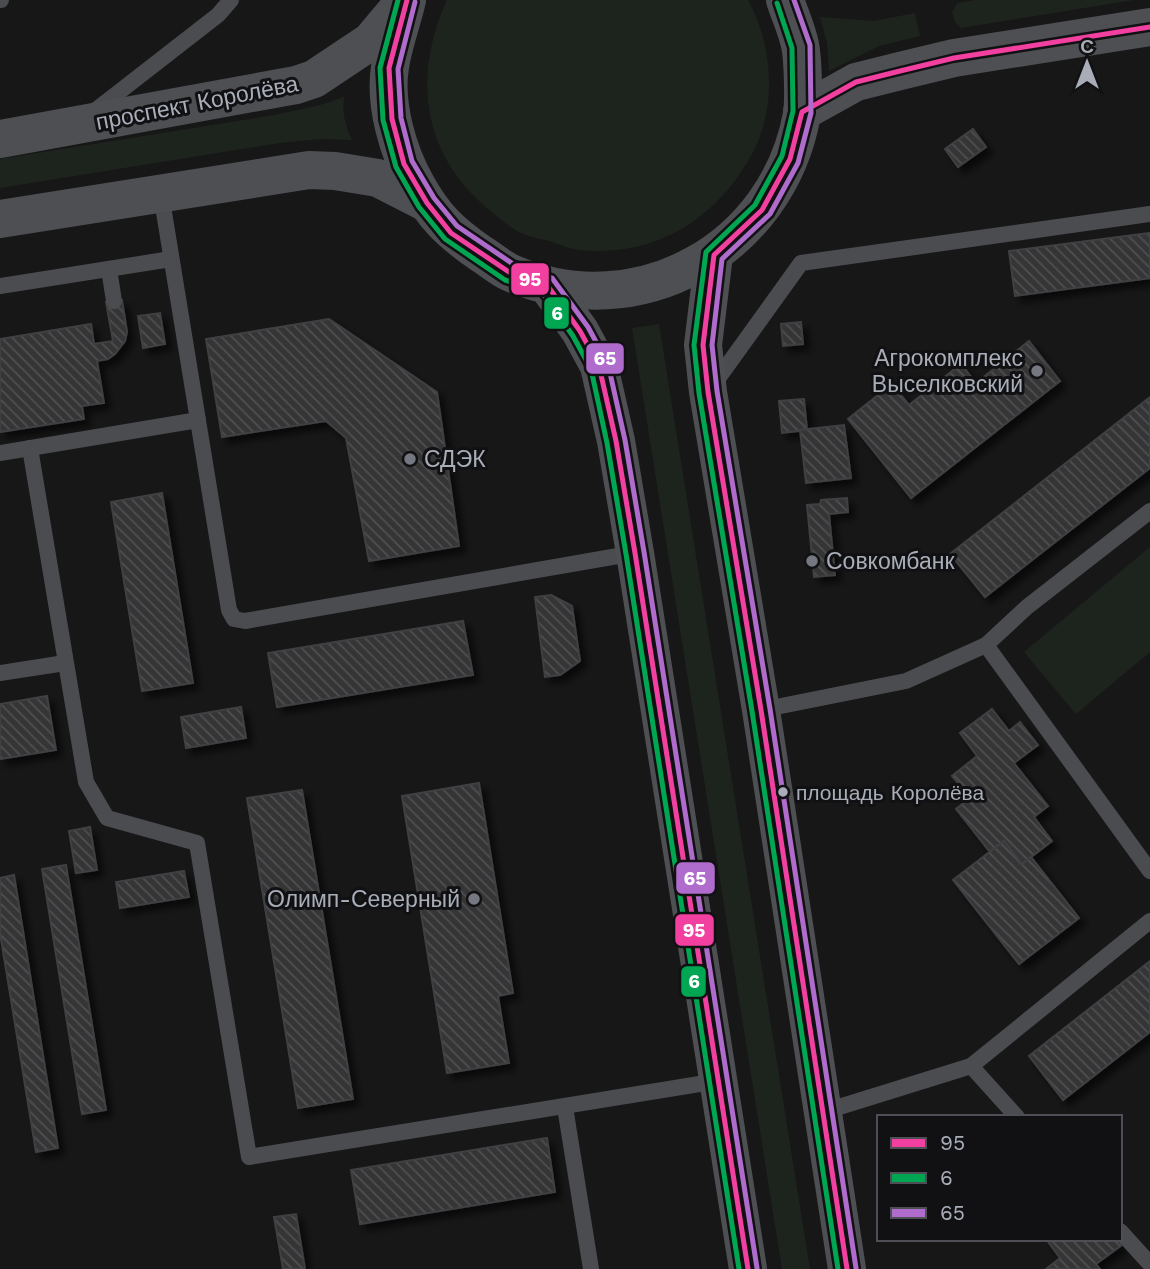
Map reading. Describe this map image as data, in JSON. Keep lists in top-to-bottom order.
{
  "streets": {
    "main road": ["проспект Королёва"]
  },
  "places": [
    "Агрокомплекс Выселковский",
    "СДЭК",
    "Совкомбанк",
    "площадь Королёва",
    "Олимп-Северный"
  ],
  "lines": ["transit line 95", "transit line 6", "transit line 65"],
  "legend": ["95", "6", "65"],
  "north": "top"
}
